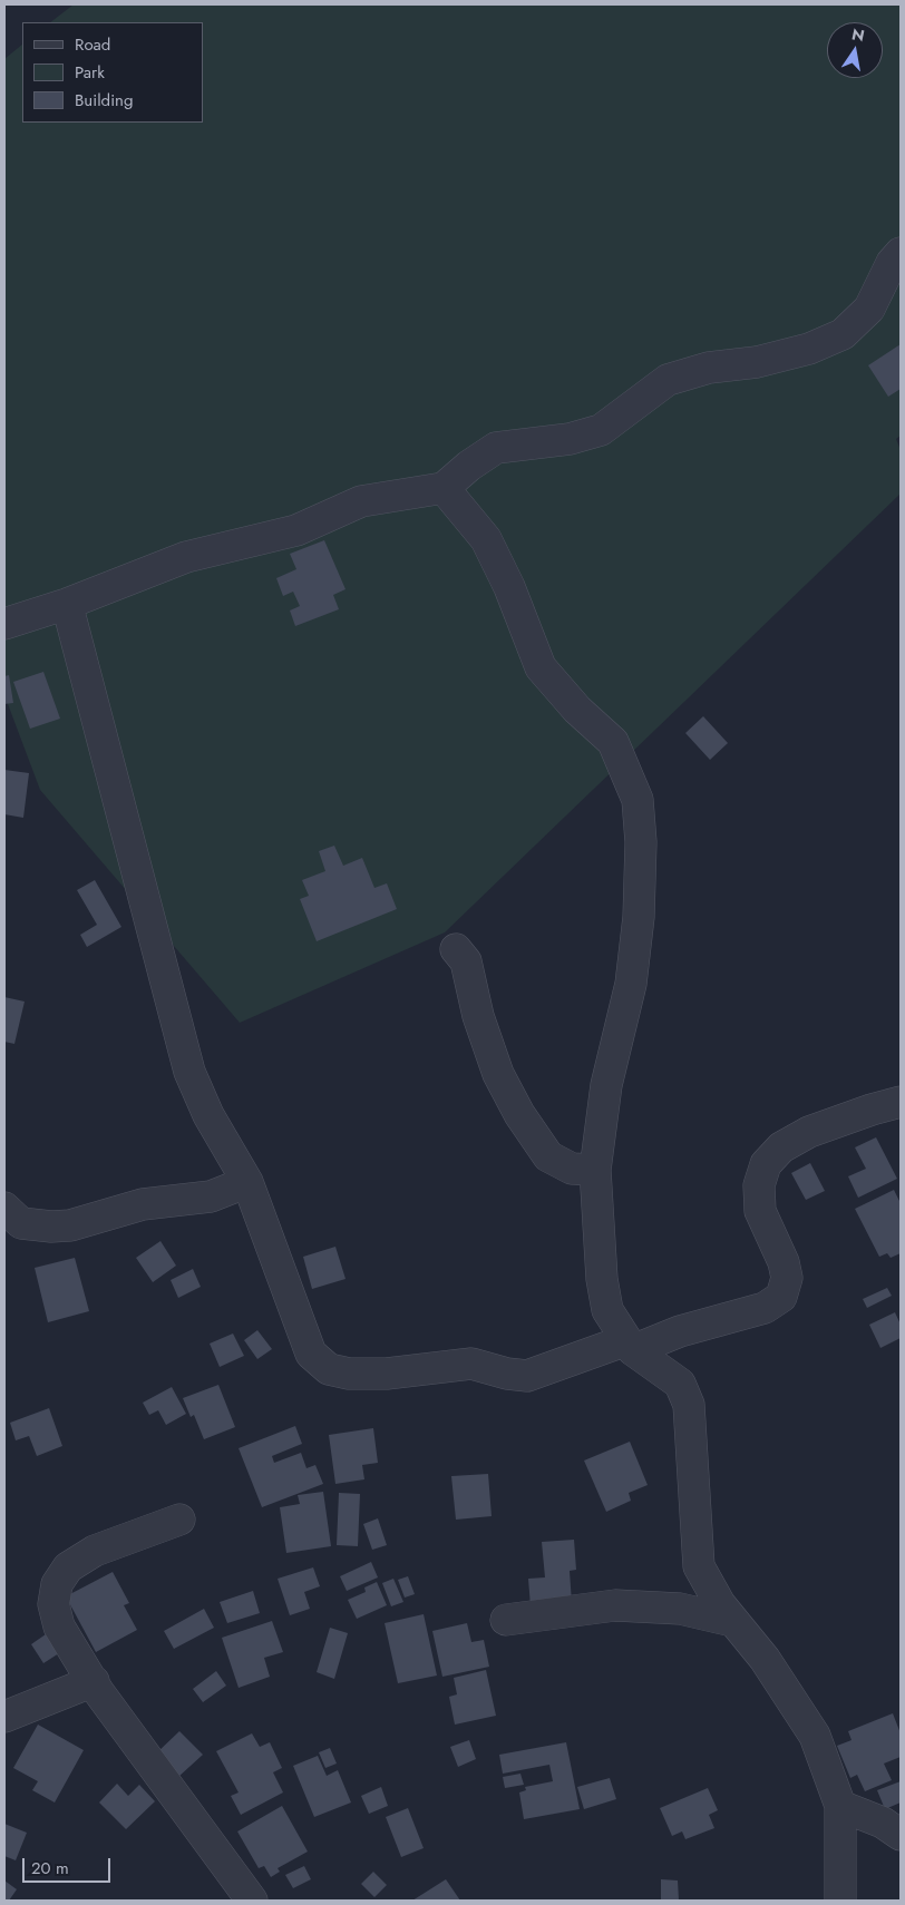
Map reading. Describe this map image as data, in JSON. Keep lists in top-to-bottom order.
{
  "legend": ["Road", "Park", "Building"],
  "scale_bar": "20 m",
  "north": "top"
}
